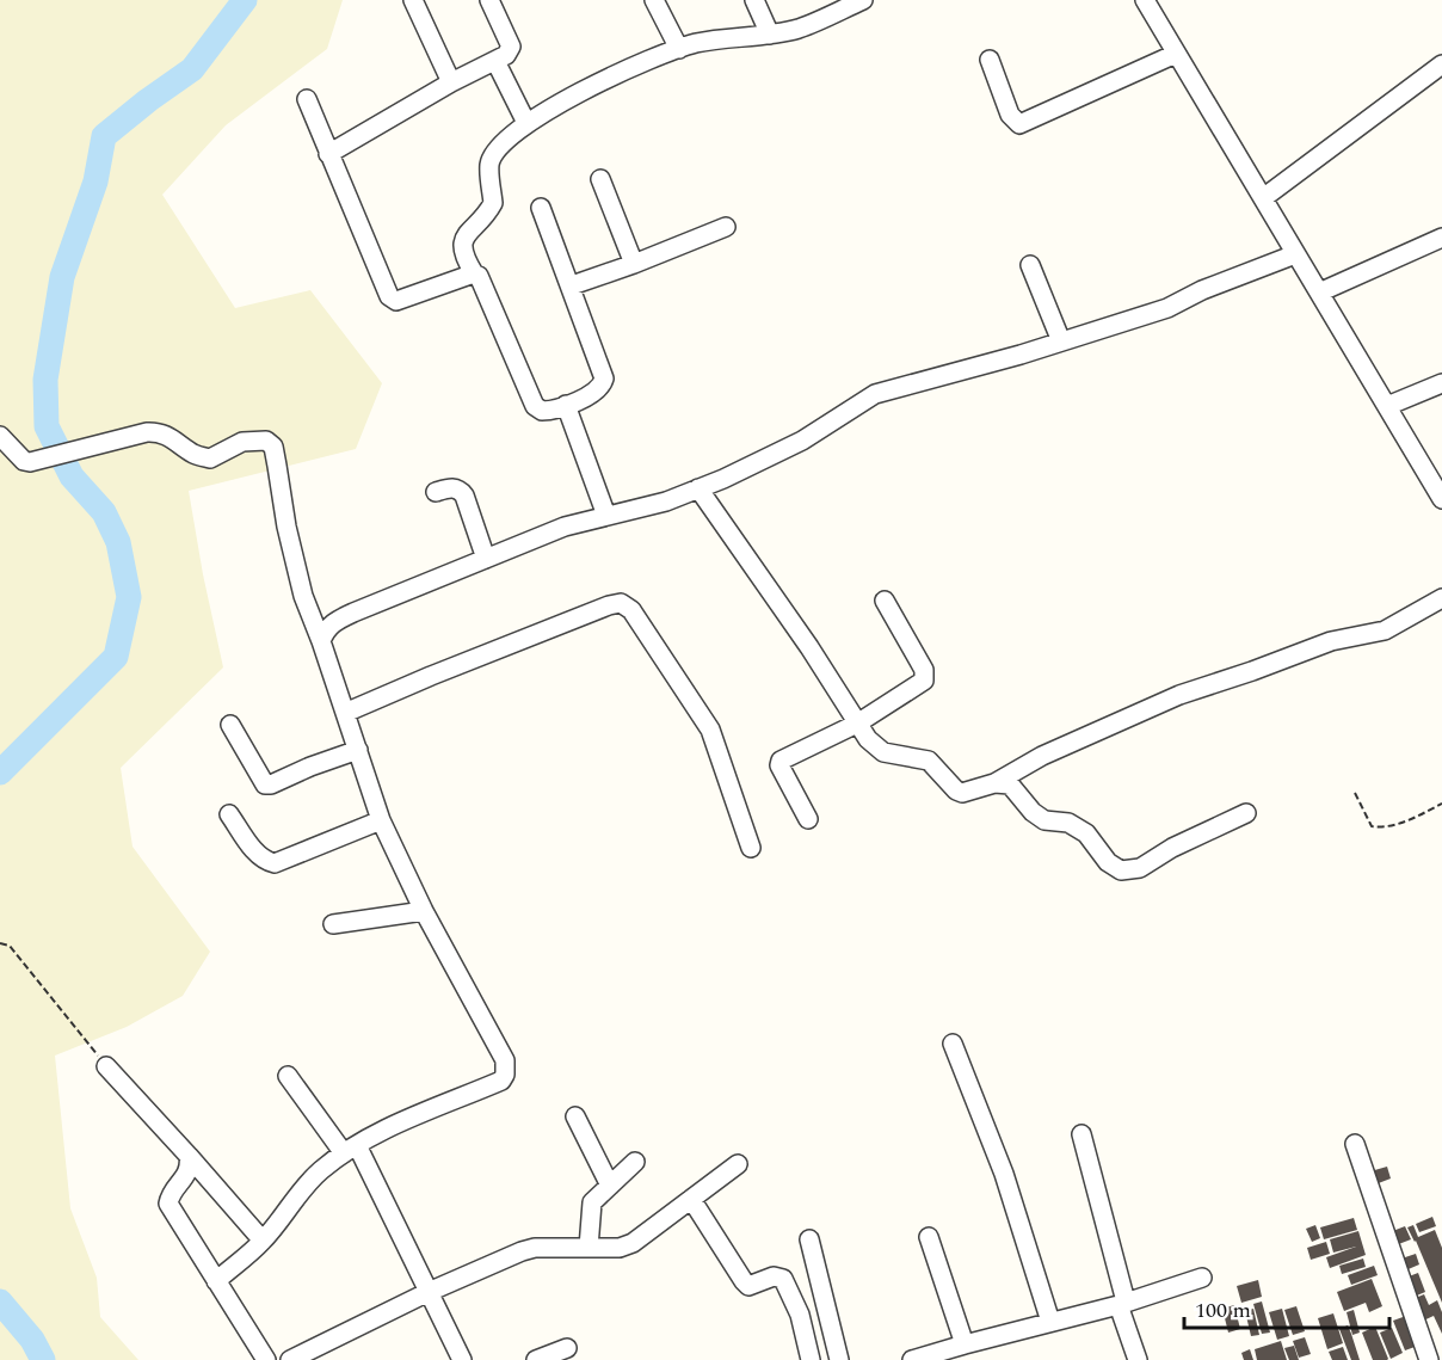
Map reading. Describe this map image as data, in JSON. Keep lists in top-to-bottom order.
{
  "scale_bar": "100 m"
}
